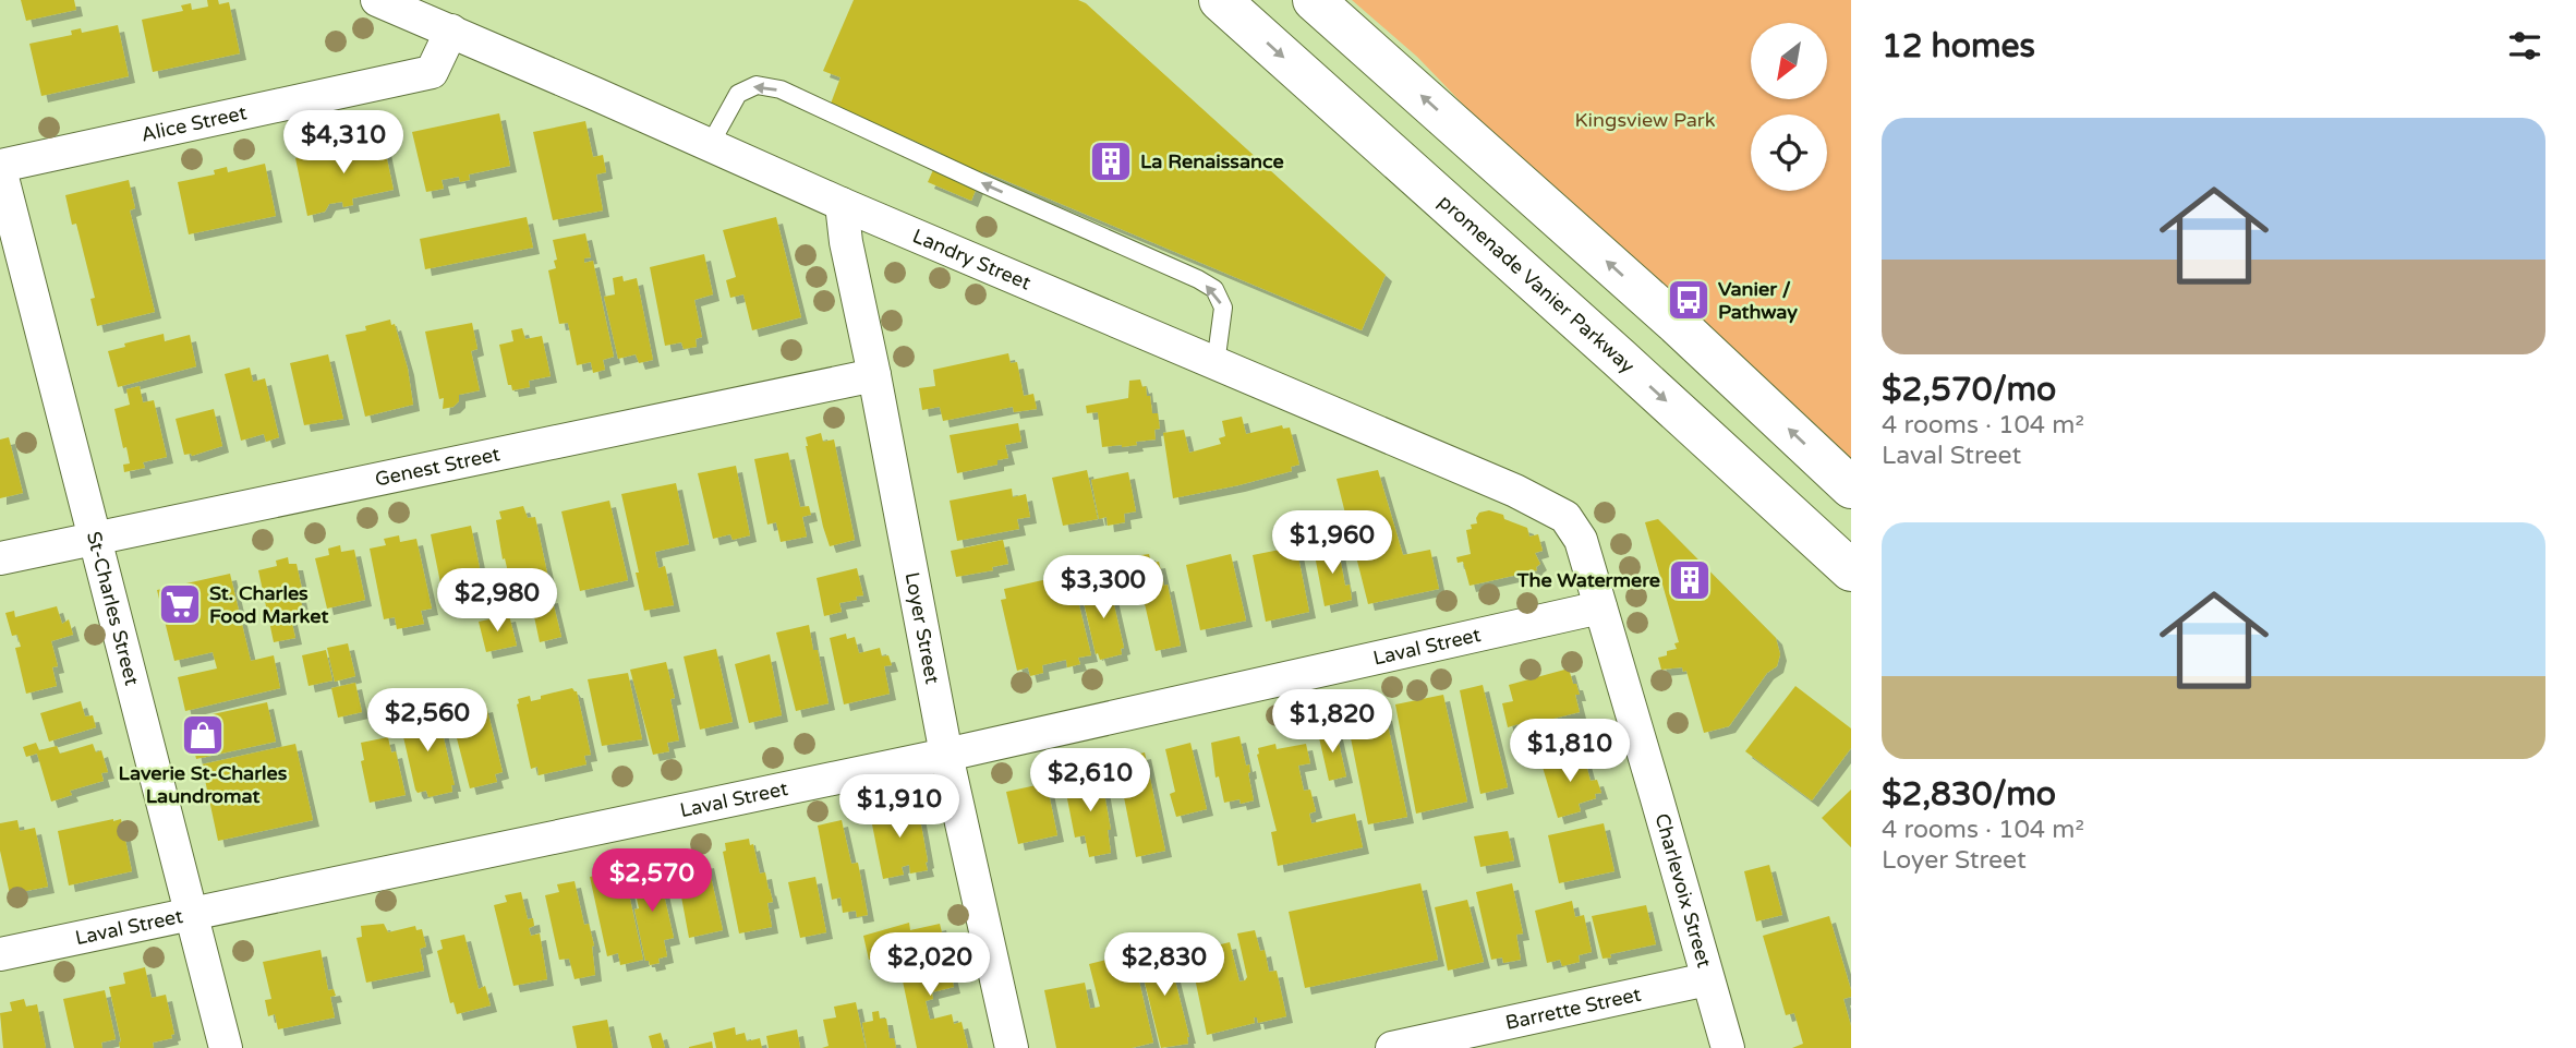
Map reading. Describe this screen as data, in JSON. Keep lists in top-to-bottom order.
{
  "streets": {
    "main road": ["promenade Vanier Parkway"],
    "street": [
      "Alice Street",
      "Landry Street",
      "Genest Street",
      "St-Charles Street",
      "Loyer Street",
      "Laval Street",
      "Charlevoix Street",
      "Barrette Street"
    ]
  },
  "crossings": [
    ["Alice Street", "Landry Street"],
    ["Alice Street", "St-Charles Street"],
    ["Landry Street", "Loyer Street"],
    ["Landry Street", "Charlevoix Street"],
    ["Genest Street", "St-Charles Street"],
    ["Genest Street", "Loyer Street"],
    ["St-Charles Street", "Laval Street"],
    ["Loyer Street", "Laval Street"],
    ["Laval Street", "Charlevoix Street"],
    ["Charlevoix Street", "Barrette Street"]
  ],
  "parks": ["Kingsview Park"],
  "places": {
    "building": ["La Renaissance", "The Watermere"],
    "bus stop": ["Vanier / Pathway"],
    "supermarket": ["St. Charles Food Market"],
    "shop": ["Laverie St-Charles Laundromat"]
  },
  "north": "bottom left",
  "page": {
    "heading": "12 homes",
    "list": [
      {
        "name": "$2,570/mo",
        "note": "4 rooms · 104 m² · Laval Street"
      },
      {
        "name": "$2,830/mo",
        "note": "4 rooms · 104 m² · Loyer Street"
      }
    ],
    "price": [
      "$4,310",
      "$1,960",
      "$3,300",
      "$2,980",
      "$2,560",
      "$1,820",
      "$1,810",
      "$2,610",
      "$1,910",
      "$2,570",
      "$2,020",
      "$2,830"
    ]
  }
}
